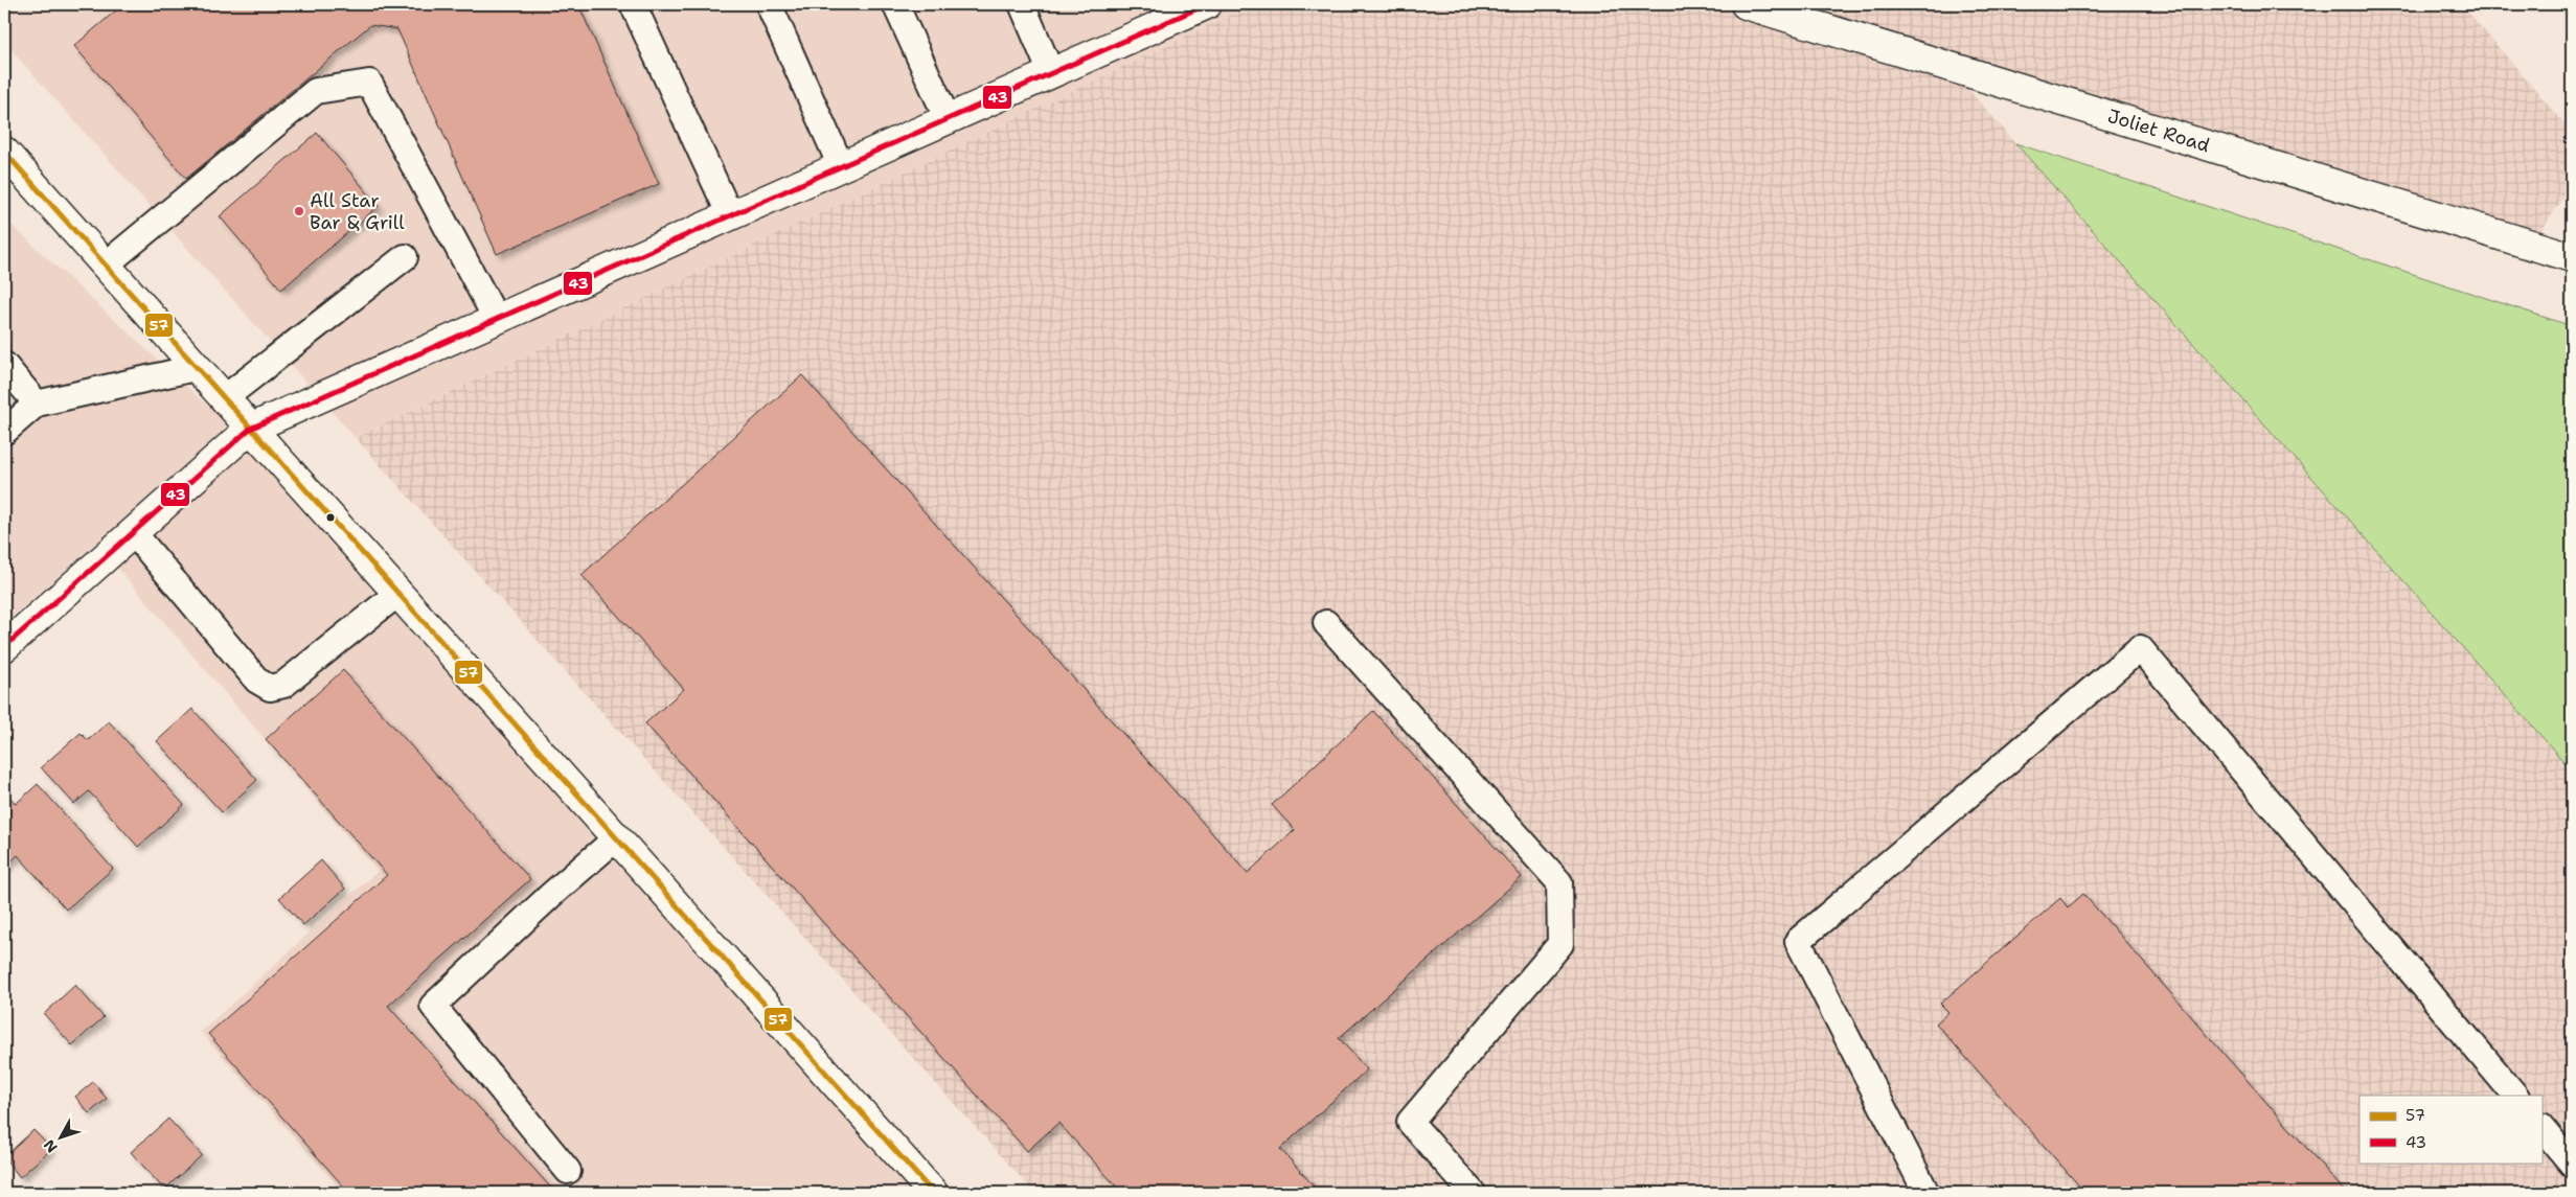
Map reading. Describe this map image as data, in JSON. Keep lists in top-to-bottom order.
{
  "streets": {
    "main road": ["Joliet Road"]
  },
  "places": ["All Star Bar & Grill"],
  "lines": ["transit line 43", "transit line 57"],
  "legend": ["57", "43"],
  "north": "bottom left"
}
